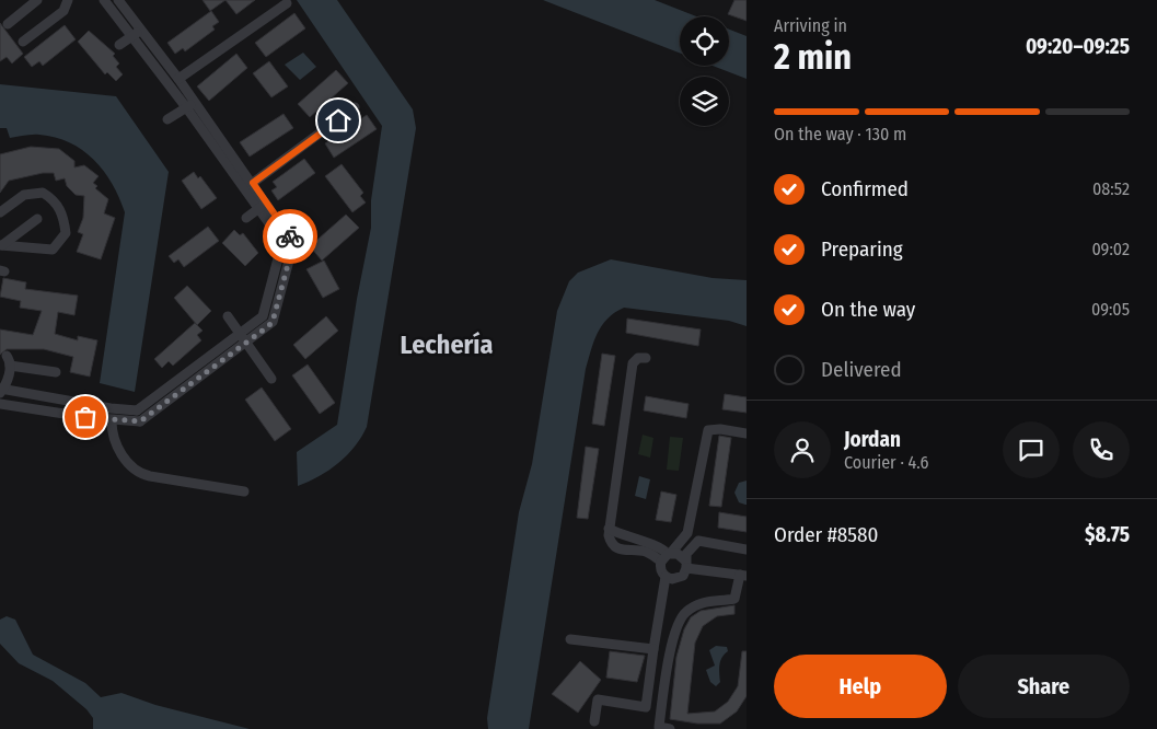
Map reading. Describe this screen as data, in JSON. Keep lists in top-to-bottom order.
{
  "districts": ["Lechería"],
  "page": {
    "heading": ["2 min", "Arriving in", "09:20–09:25"],
    "panel": [
      "Jordan",
      "Courier · 4.6",
      "Order #8580",
      "$8.75"
    ],
    "bar": "On the way · 130 m",
    "list": [
      ["Confirmed", "08:52"],
      ["Preparing", "09:02"],
      ["On the way", "09:05"],
      "Delivered"
    ],
    "buttons": ["Help", "Share"]
  }
}
